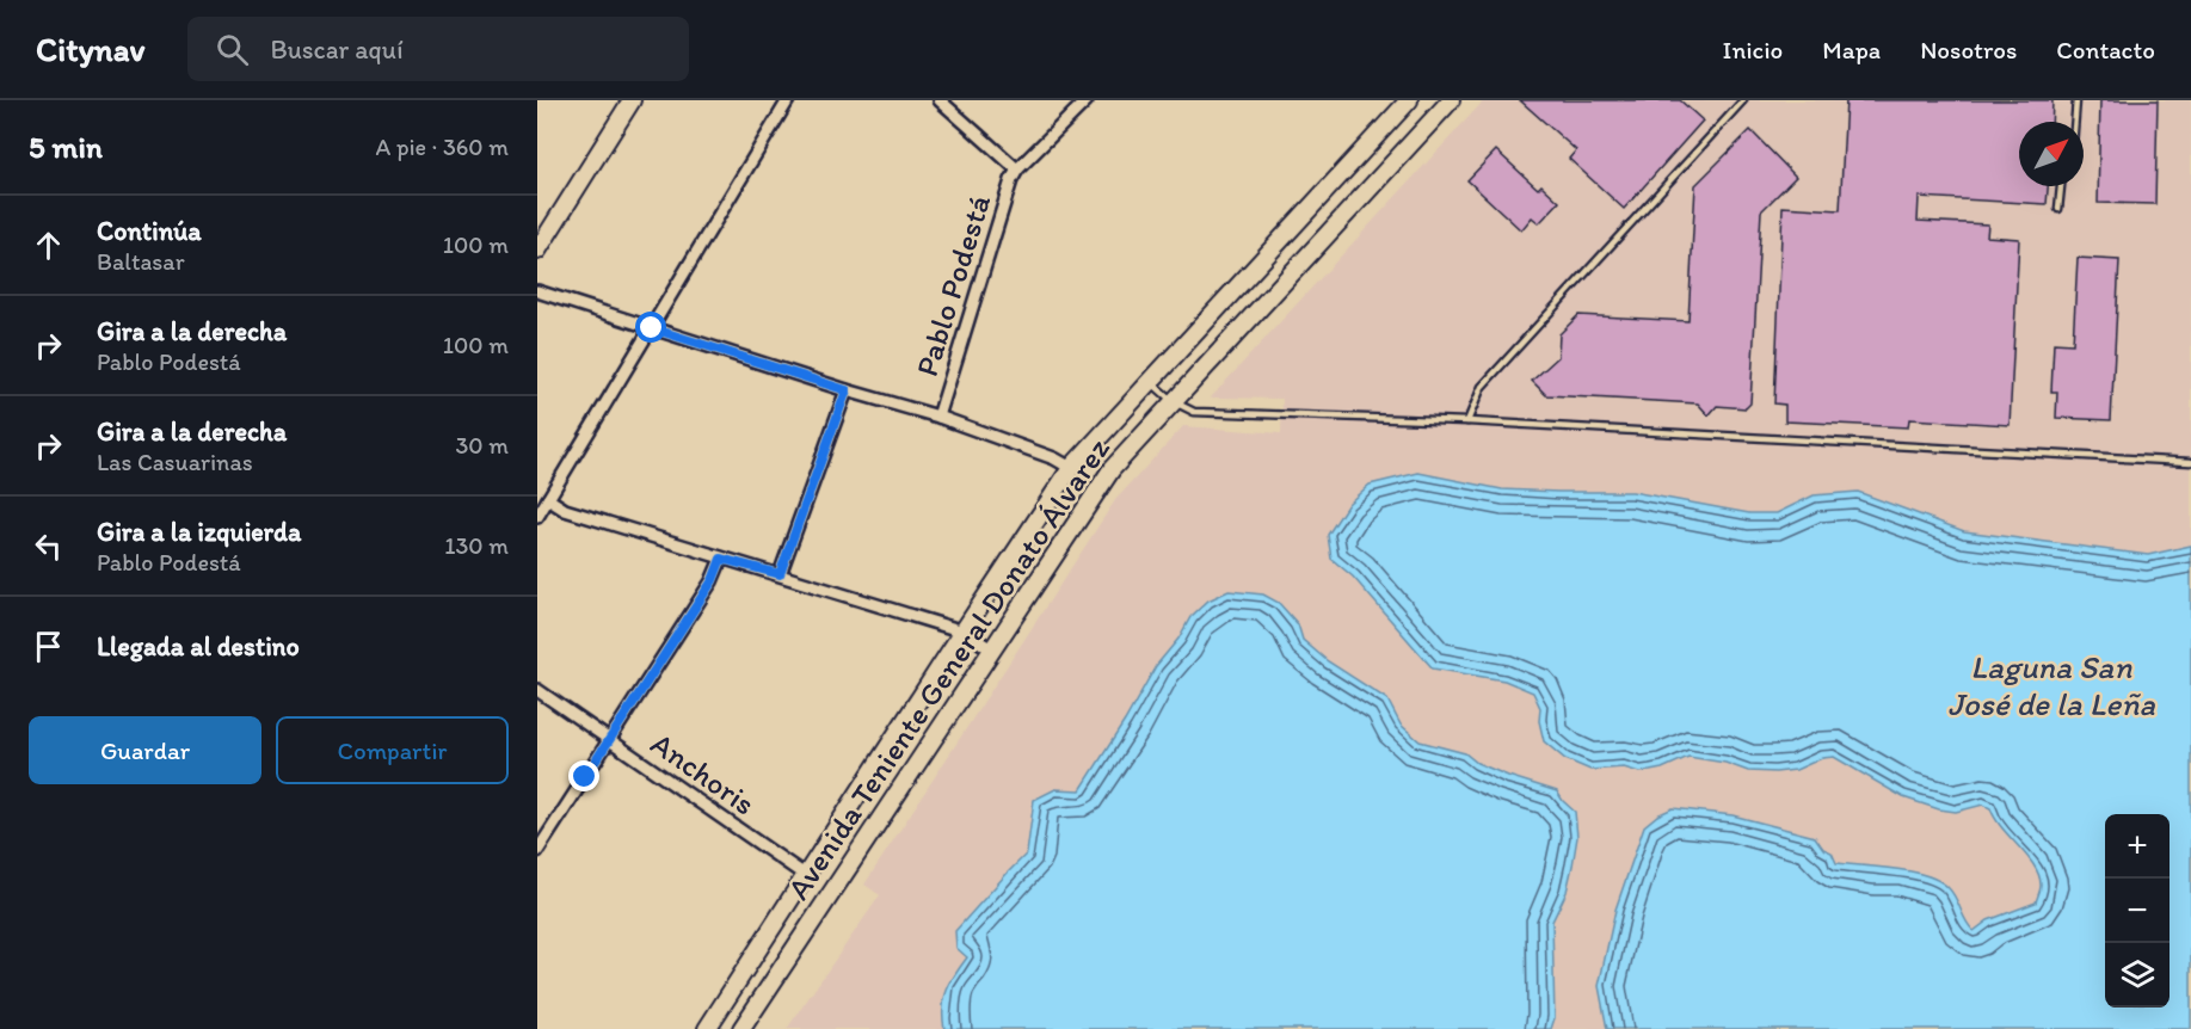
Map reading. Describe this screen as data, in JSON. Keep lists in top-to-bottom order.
{
  "streets": {
    "main road": ["Avenida Teniente General Donato Álvarez"],
    "street": ["Pablo Podestá", "Anchoris"]
  },
  "crossings": [
    ["Avenida Teniente General Donato Álvarez", "Anchoris"]
  ],
  "water": ["Laguna San José de la Leña"],
  "north": "top right",
  "page": {
    "header": "Citynav",
    "search": "Buscar aquí",
    "nav": [
      "Inicio",
      "Mapa",
      "Nosotros",
      "Contacto"
    ],
    "heading": ["5 min", "A pie · 360 m"],
    "list": [
      ["Continúa", "Baltasar", "100 m"],
      ["Gira a la derecha", "Pablo Podestá", "100 m"],
      ["Gira a la derecha", "Las Casuarinas", "30 m"],
      ["Gira a la izquierda", "Pablo Podestá", "130 m"],
      "Llegada al destino"
    ],
    "buttons": ["Guardar", "Compartir"],
    "map_buttons": ["+", "−"]
  }
}
